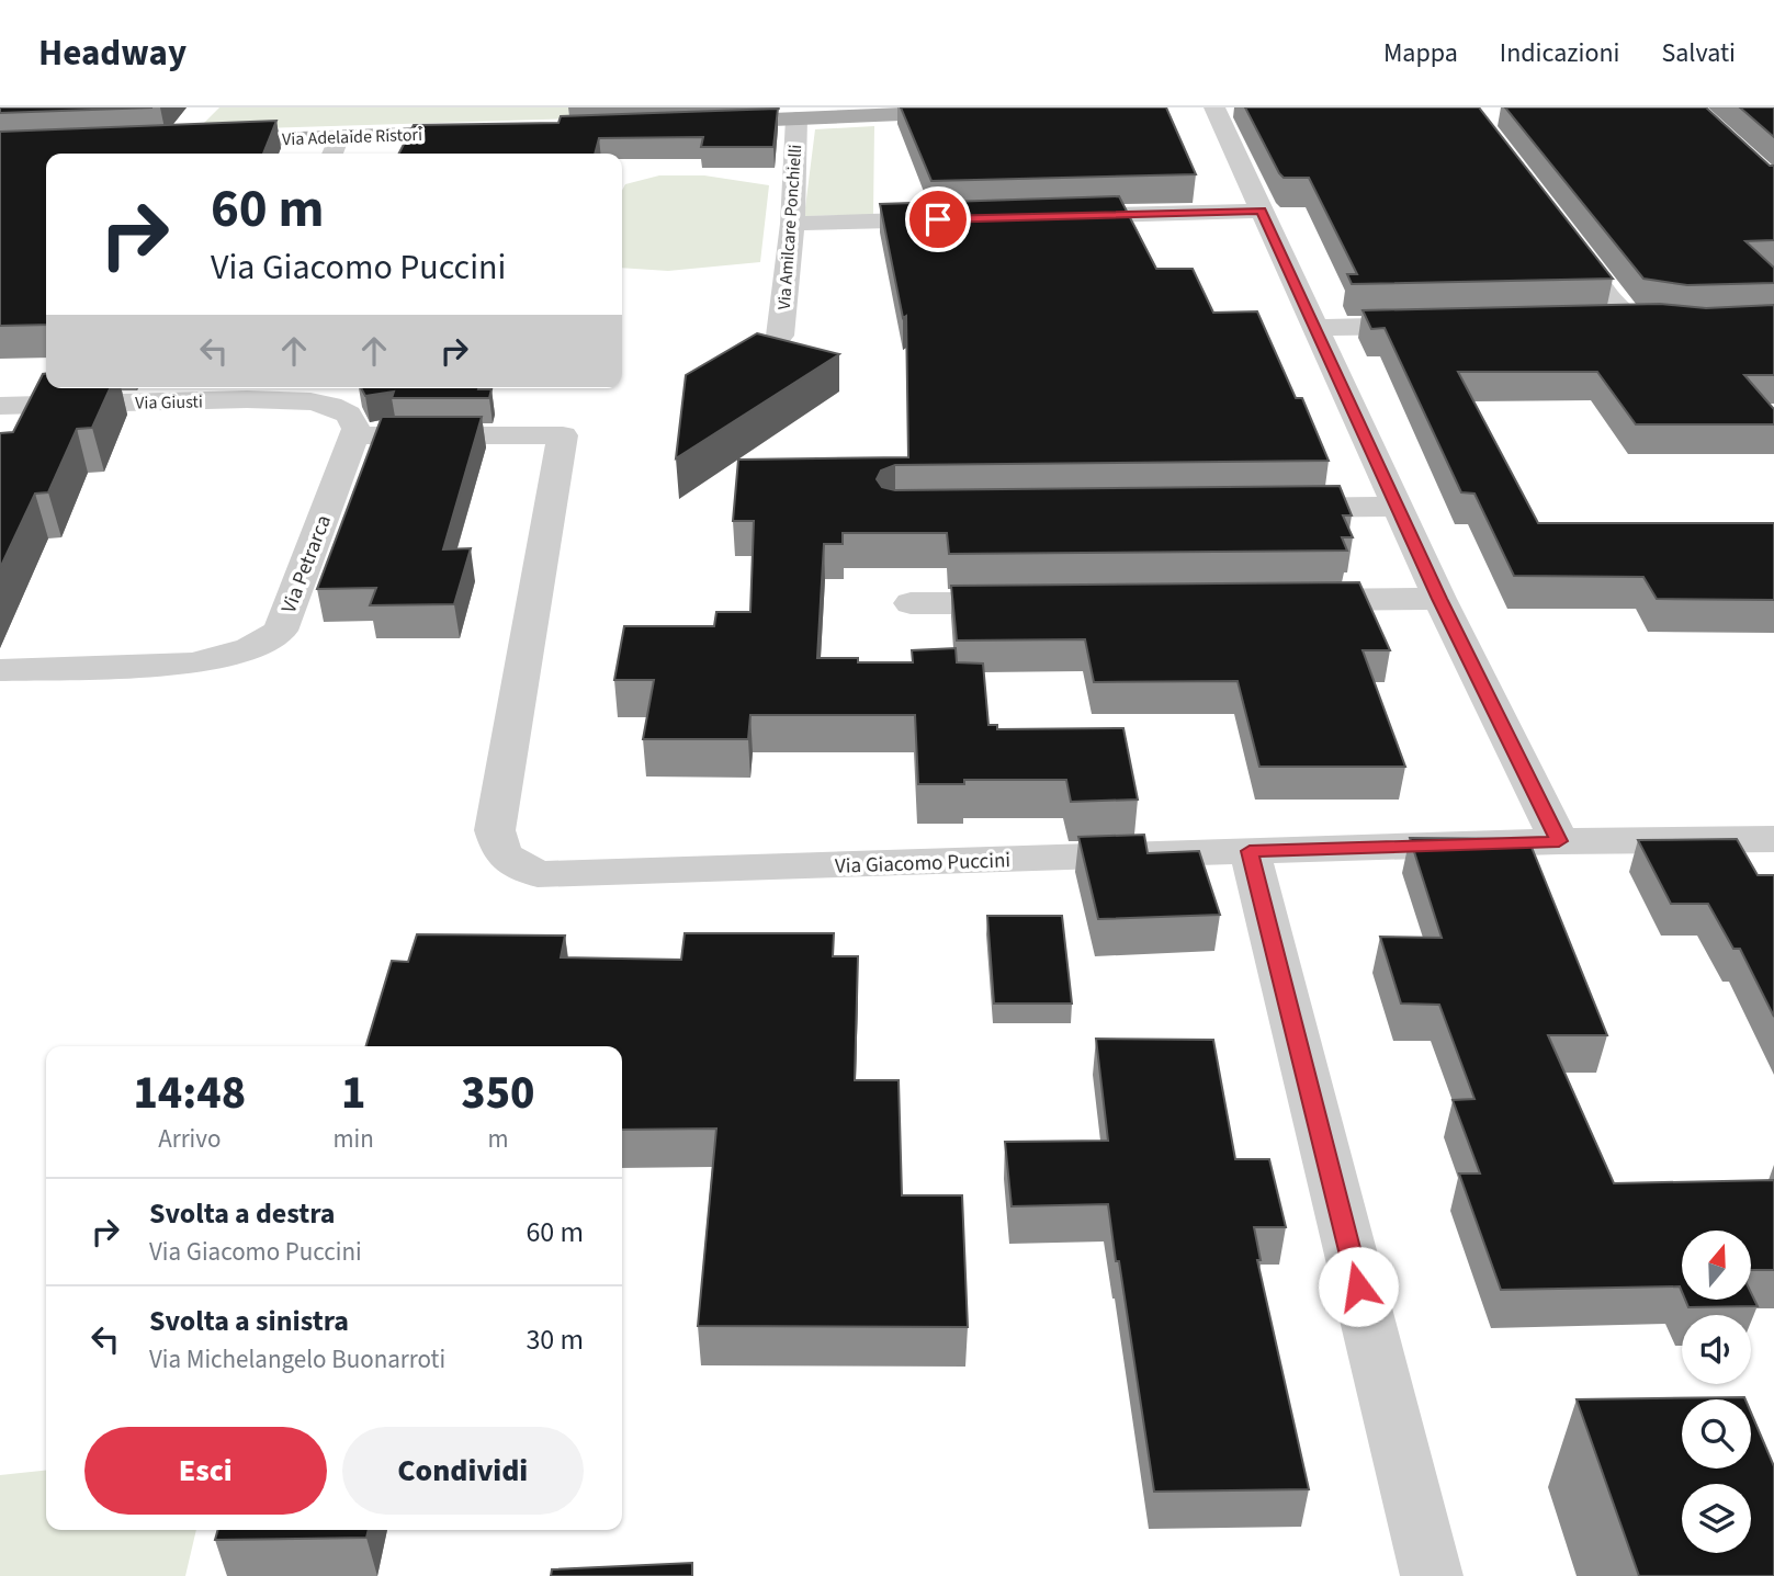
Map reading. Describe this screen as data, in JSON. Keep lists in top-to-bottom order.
{
  "streets": {
    "main road": ["Via Adelaide Ristori"],
    "street": [
      "Via Amilcare Ponchielli",
      "Via Giusti",
      "Via Petrarca",
      "Via Giacomo Puccini"
    ]
  },
  "crossings": [
    ["Via Petrarca", "Via Giacomo Puccini"]
  ],
  "north": "top",
  "page": {
    "header": "Headway",
    "nav": ["Mappa", "Indicazioni", "Salvati"],
    "turn": ["60 m", "Via Giacomo Puccini"],
    "eta": [
      "14:48",
      "Arrivo",
      "1",
      "min",
      "350",
      "m"
    ],
    "list": [
      {
        "name": "Svolta a destra",
        "note": "Via Giacomo Puccini",
        "value": "60 m"
      },
      {
        "name": "Svolta a sinistra",
        "note": "Via Michelangelo Buonarroti",
        "value": "30 m"
      }
    ],
    "buttons": ["Esci", "Condividi"]
  }
}
